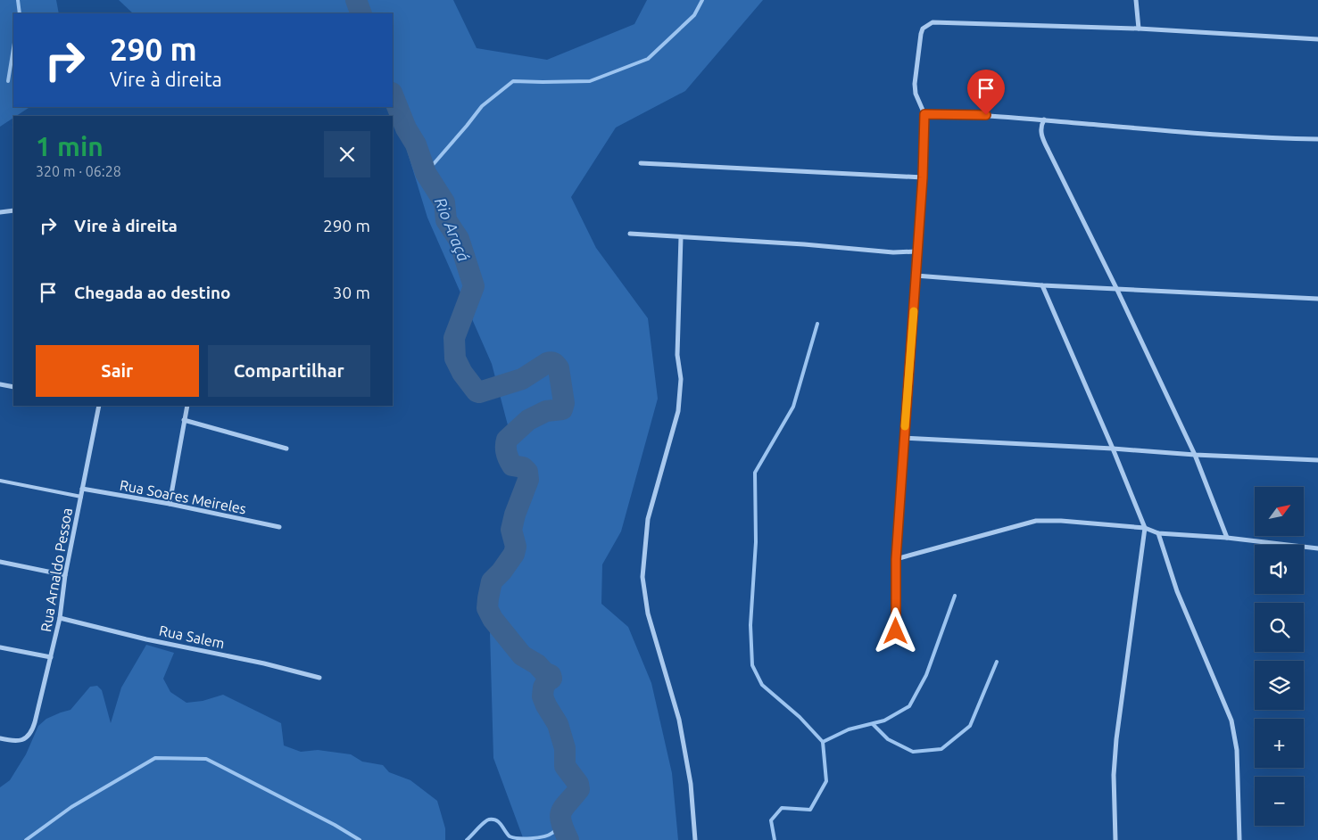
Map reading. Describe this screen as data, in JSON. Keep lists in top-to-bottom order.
{
  "streets": {
    "street": ["Rua Soares Meireles", "Rua Arnaldo Pessoa", "Rua Salem"]
  },
  "crossings": [
    ["Rua Soares Meireles", "Rua Arnaldo Pessoa"],
    ["Rua Arnaldo Pessoa", "Rua Salem"]
  ],
  "water": ["Rio Araçá"],
  "north": "top right",
  "page": {
    "turn": ["290 m", "Vire à direita"],
    "heading": ["1 min", "320 m · 06:28"],
    "list": [
      {
        "name": "Vire à direita",
        "value": "290 m"
      },
      {
        "name": "Chegada ao destino",
        "value": "30 m"
      }
    ],
    "buttons": ["Sair", "Compartilhar"],
    "map_buttons": ["+", "−"]
  }
}
